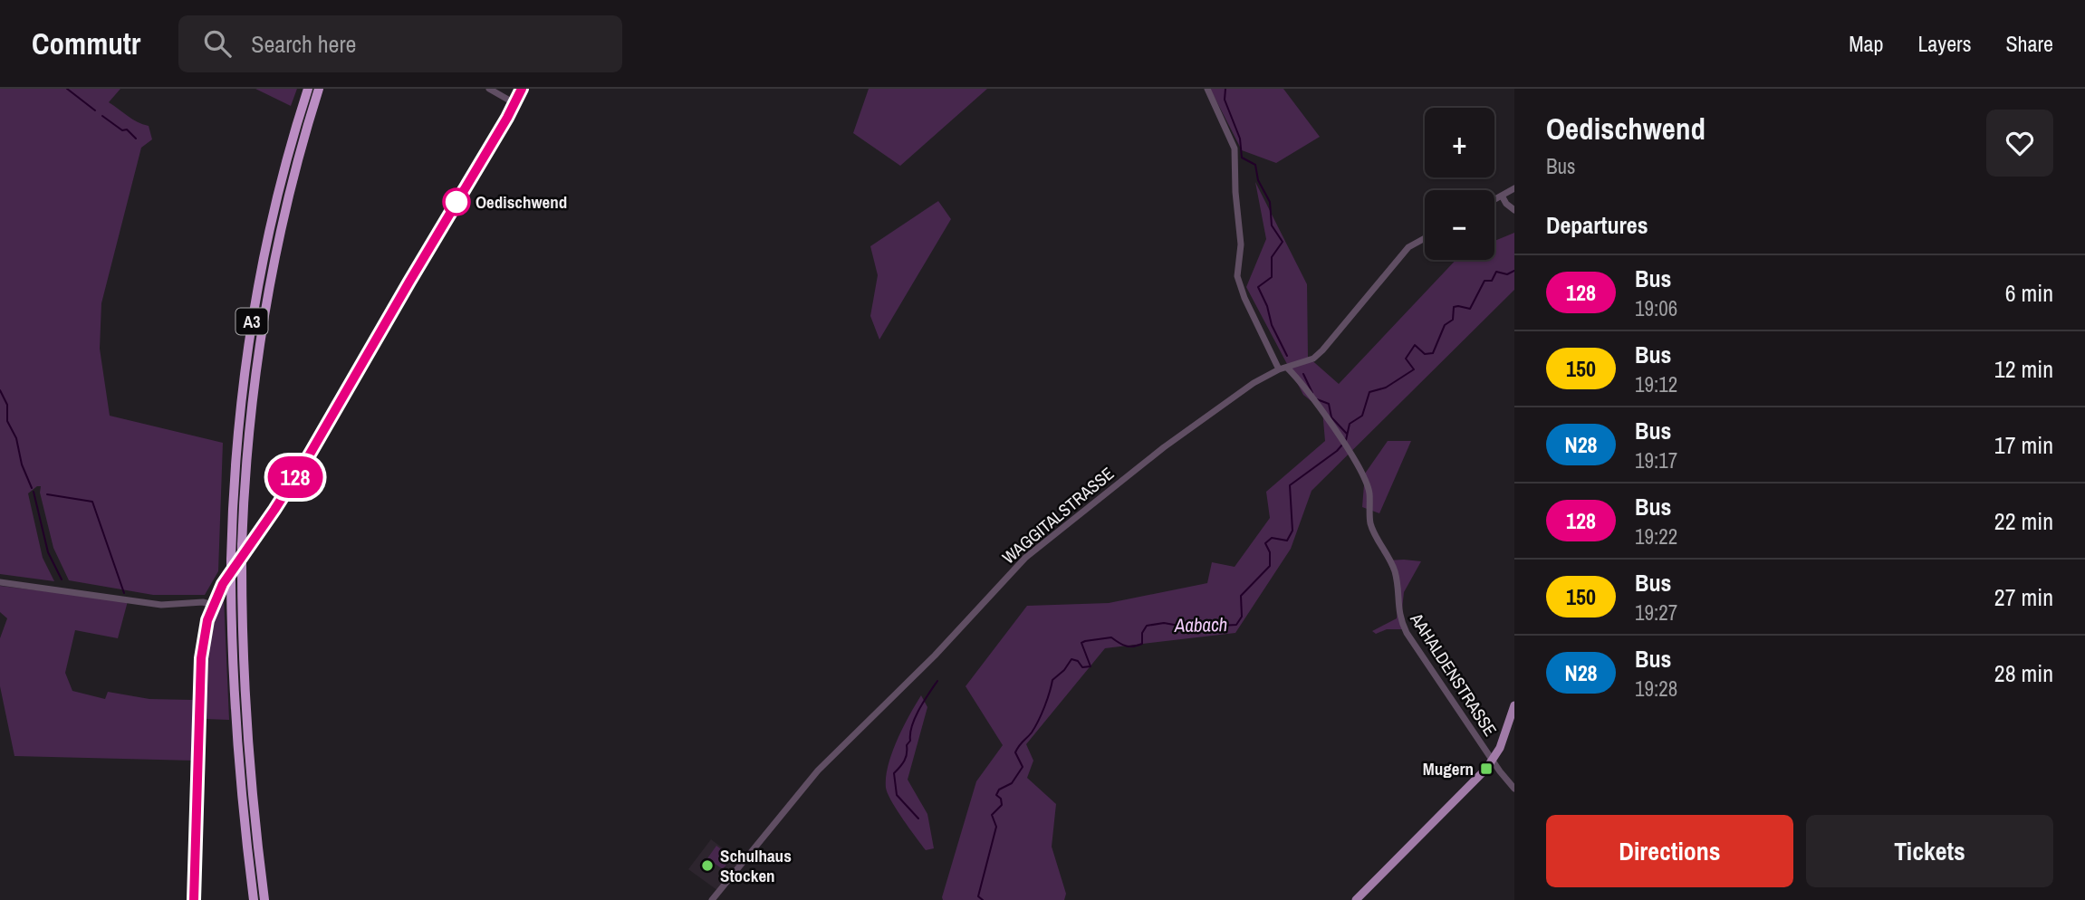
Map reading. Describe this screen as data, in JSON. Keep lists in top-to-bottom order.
{
  "streets": {
    "highway": ["A3"],
    "street": ["WAGGITALSTRASSE", "AAHALDENSTRASSE"]
  },
  "crossings": [
    ["WAGGITALSTRASSE", "AAHALDENSTRASSE"]
  ],
  "water": ["Aabach"],
  "places": {
    "other": ["Oedischwend", "Schulhaus Stocken"],
    "transit": ["Mugern"]
  },
  "lines": ["bus line 128"],
  "page": {
    "header": "Commutr",
    "search": "Search here",
    "nav": ["Map", "Layers", "Share"],
    "on_map": "128",
    "heading": [
      ["Oedischwend", "Bus"],
      "Departures"
    ],
    "map_buttons": ["+", "−"],
    "list": [
      {
        "mark": "128",
        "name": "Bus",
        "note": "19:06",
        "value": "6 min"
      },
      {
        "mark": "150",
        "name": "Bus",
        "note": "19:12",
        "value": "12 min"
      },
      {
        "mark": "N28",
        "name": "Bus",
        "note": "19:17",
        "value": "17 min"
      },
      {
        "mark": "128",
        "name": "Bus",
        "note": "19:22",
        "value": "22 min"
      },
      {
        "mark": "150",
        "name": "Bus",
        "note": "19:27",
        "value": "27 min"
      },
      {
        "mark": "N28",
        "name": "Bus",
        "note": "19:28",
        "value": "28 min"
      }
    ],
    "buttons": ["Directions", "Tickets"]
  }
}
